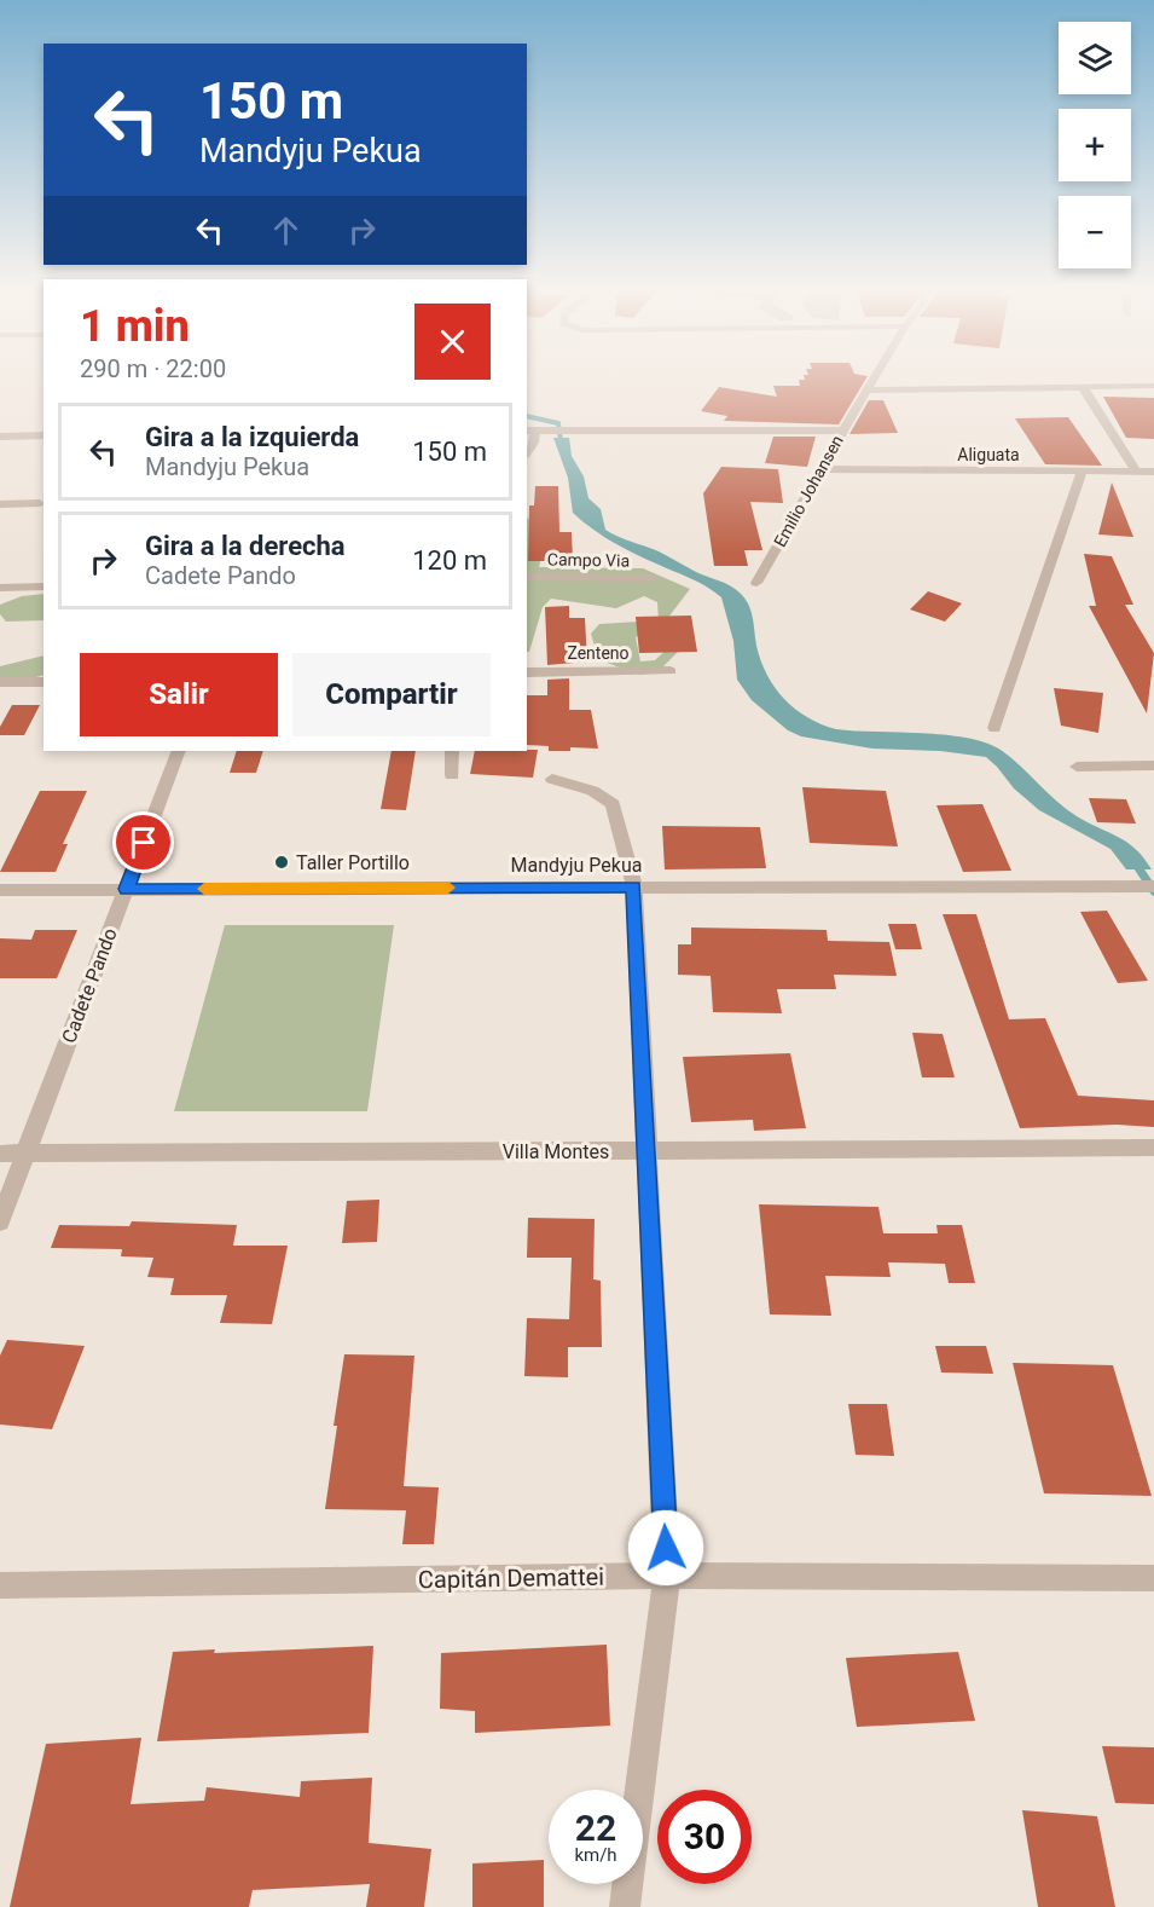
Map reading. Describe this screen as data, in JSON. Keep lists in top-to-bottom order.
{
  "streets": {
    "street": [
      "Aliguata",
      "Emilio Johansen",
      "Campo Via",
      "Zenteno",
      "Mandyju Pekua",
      "Cadete Pando",
      "Villa Montes",
      "Capitán Demattei"
    ]
  },
  "crossings": [
    ["Aliguata", "Emilio Johansen"],
    ["Mandyju Pekua", "Cadete Pando"],
    ["Cadete Pando", "Villa Montes"]
  ],
  "places": ["Taller Portillo"],
  "page": {
    "map_buttons": ["+", "−"],
    "turn": ["150 m", "Mandyju Pekua"],
    "heading": ["1 min", "290 m · 22:00"],
    "list": [
      {
        "name": "Gira a la izquierda",
        "note": "Mandyju Pekua",
        "value": "150 m"
      },
      {
        "name": "Gira a la derecha",
        "note": "Cadete Pando",
        "value": "120 m"
      }
    ],
    "buttons": ["Salir", "Compartir"],
    "speed": "22 km/h",
    "limit": "30"
  }
}
